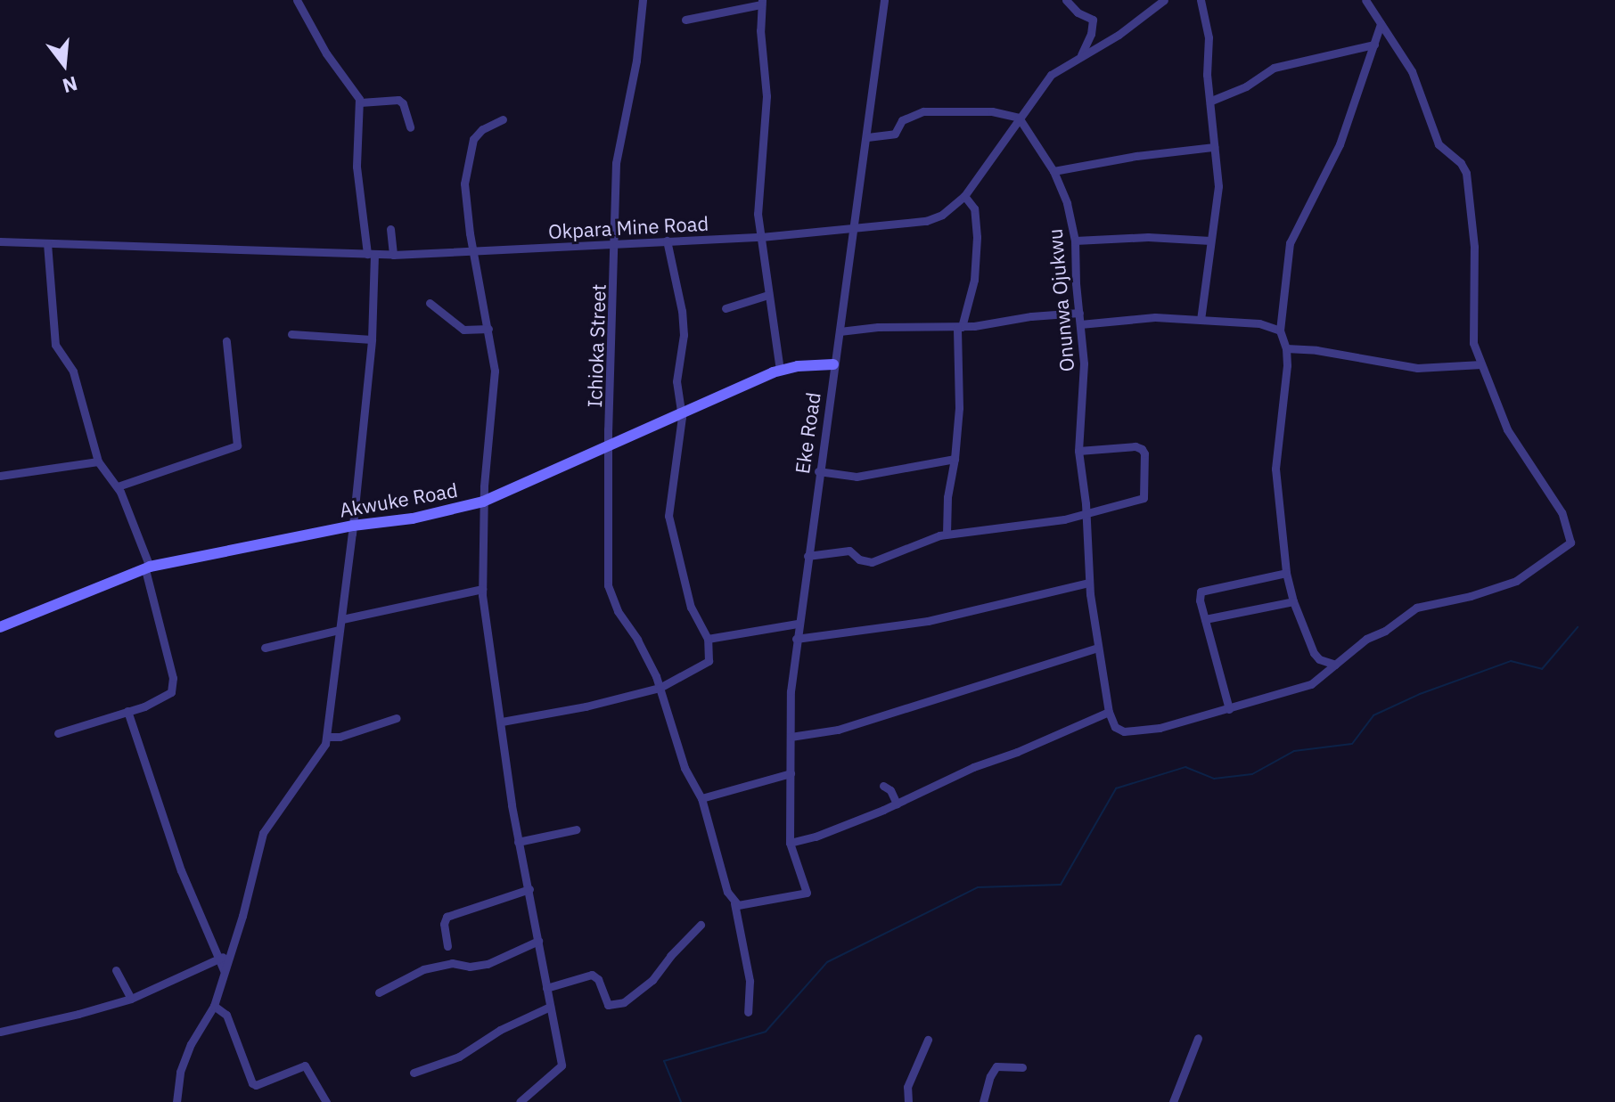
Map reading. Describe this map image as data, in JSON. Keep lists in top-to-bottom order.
{
  "streets": {
    "main road": ["Akwuke Road"],
    "street": [
      "Okpara Mine Road",
      "Onunwa Ojukwu",
      "Ichioka Street",
      "Eke Road"
    ]
  },
  "crossings": [
    ["Okpara Mine Road", "Onunwa Ojukwu"],
    ["Okpara Mine Road", "Ichioka Street"],
    ["Okpara Mine Road", "Eke Road"],
    ["Ichioka Street", "Eke Road"],
    ["Ichioka Street", "Akwuke Road"],
    ["Eke Road", "Akwuke Road"]
  ],
  "north": "bottom"
}
